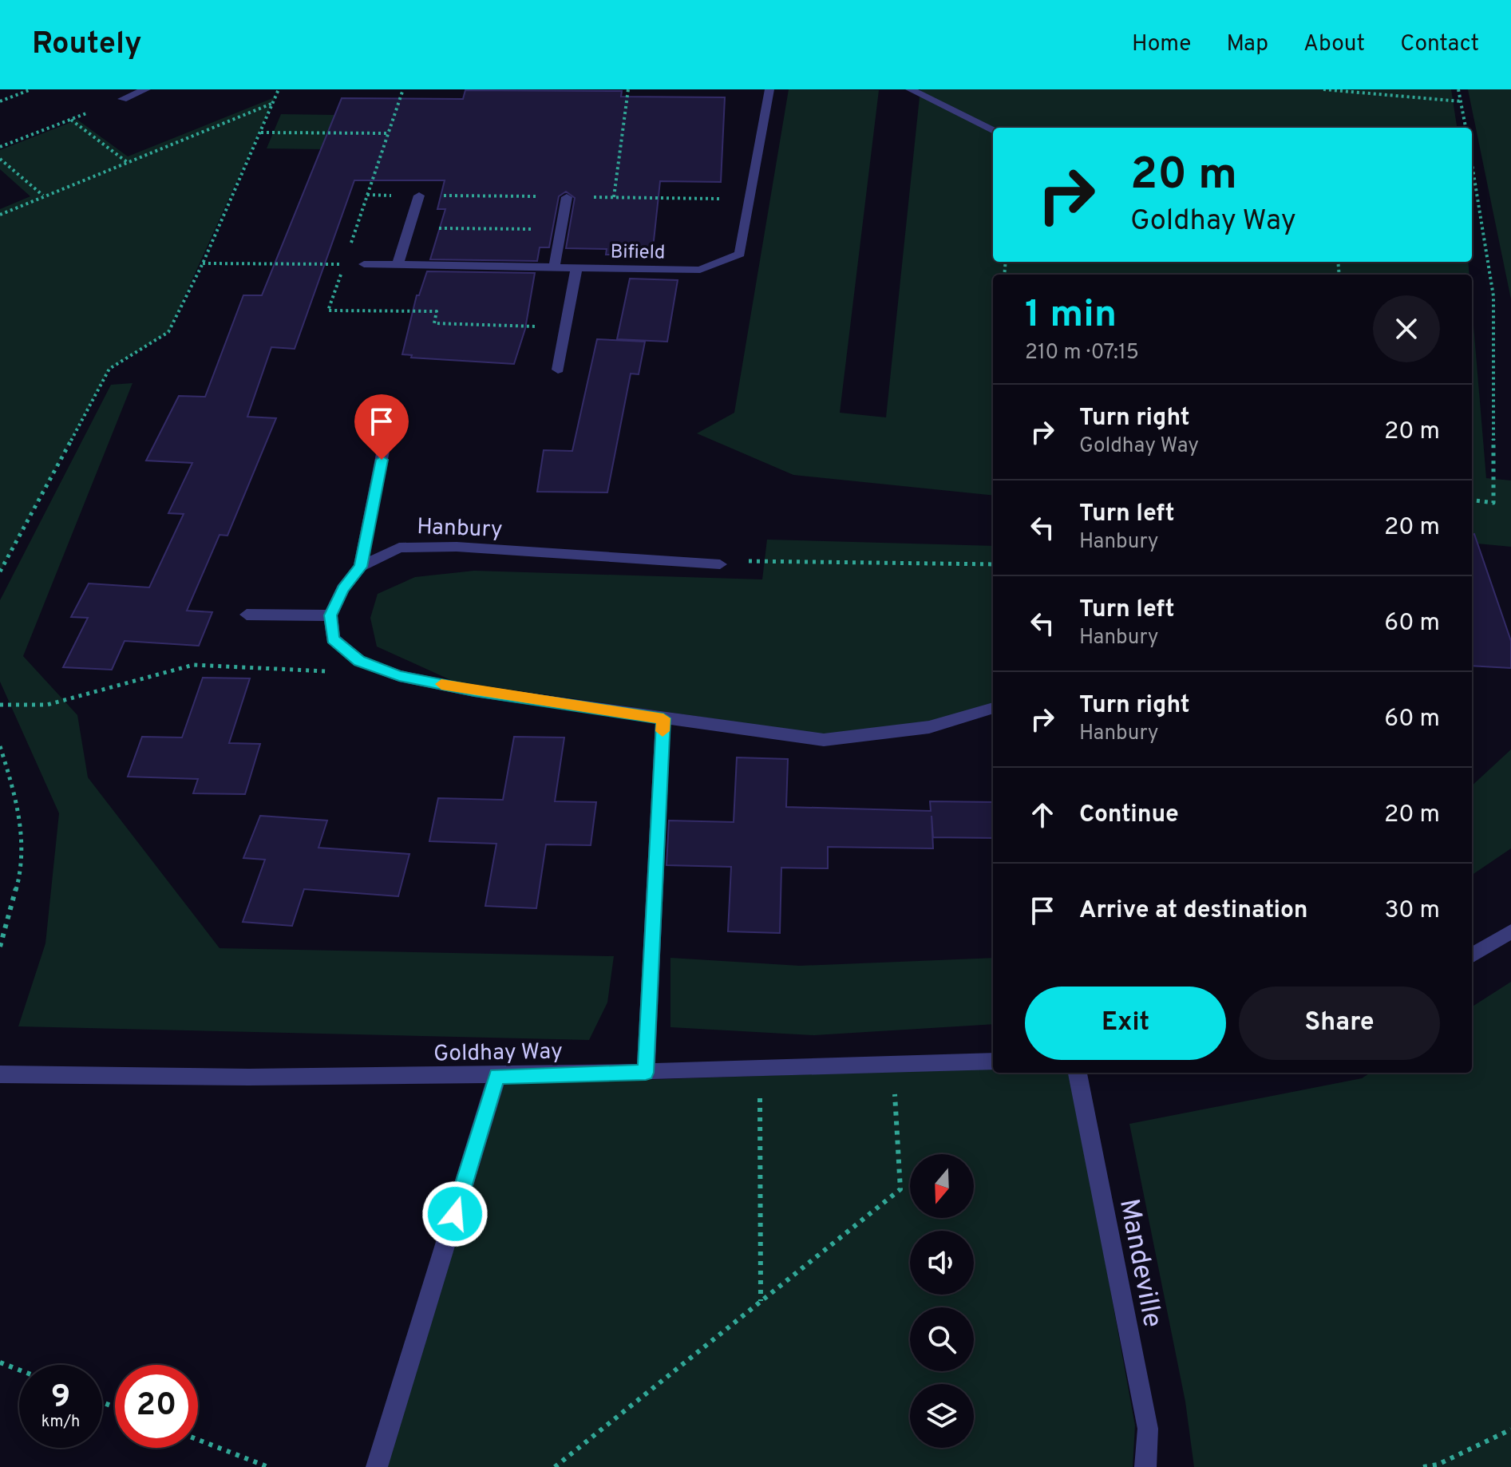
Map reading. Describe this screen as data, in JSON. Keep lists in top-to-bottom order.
{
  "streets": {
    "street": [
      "Bifield",
      "Hanbury",
      "Goldhay Way",
      "Mandeville"
    ]
  },
  "north": "bottom",
  "page": {
    "header": "Routely",
    "nav": [
      "Home",
      "Map",
      "About",
      "Contact"
    ],
    "turn": ["20 m", "Goldhay Way"],
    "heading": ["1 min", "210 m · 07:15"],
    "list": [
      {
        "name": "Turn right",
        "note": "Goldhay Way",
        "value": "20 m"
      },
      {
        "name": "Turn left",
        "note": "Hanbury",
        "value": "20 m"
      },
      {
        "name": "Turn left",
        "note": "Hanbury",
        "value": "60 m"
      },
      {
        "name": "Turn right",
        "note": "Hanbury",
        "value": "60 m"
      },
      {
        "name": "Continue",
        "value": "20 m"
      },
      {
        "name": "Arrive at destination",
        "value": "30 m"
      }
    ],
    "buttons": ["Exit", "Share"],
    "speed": "9 km/h",
    "limit": "20"
  }
}
